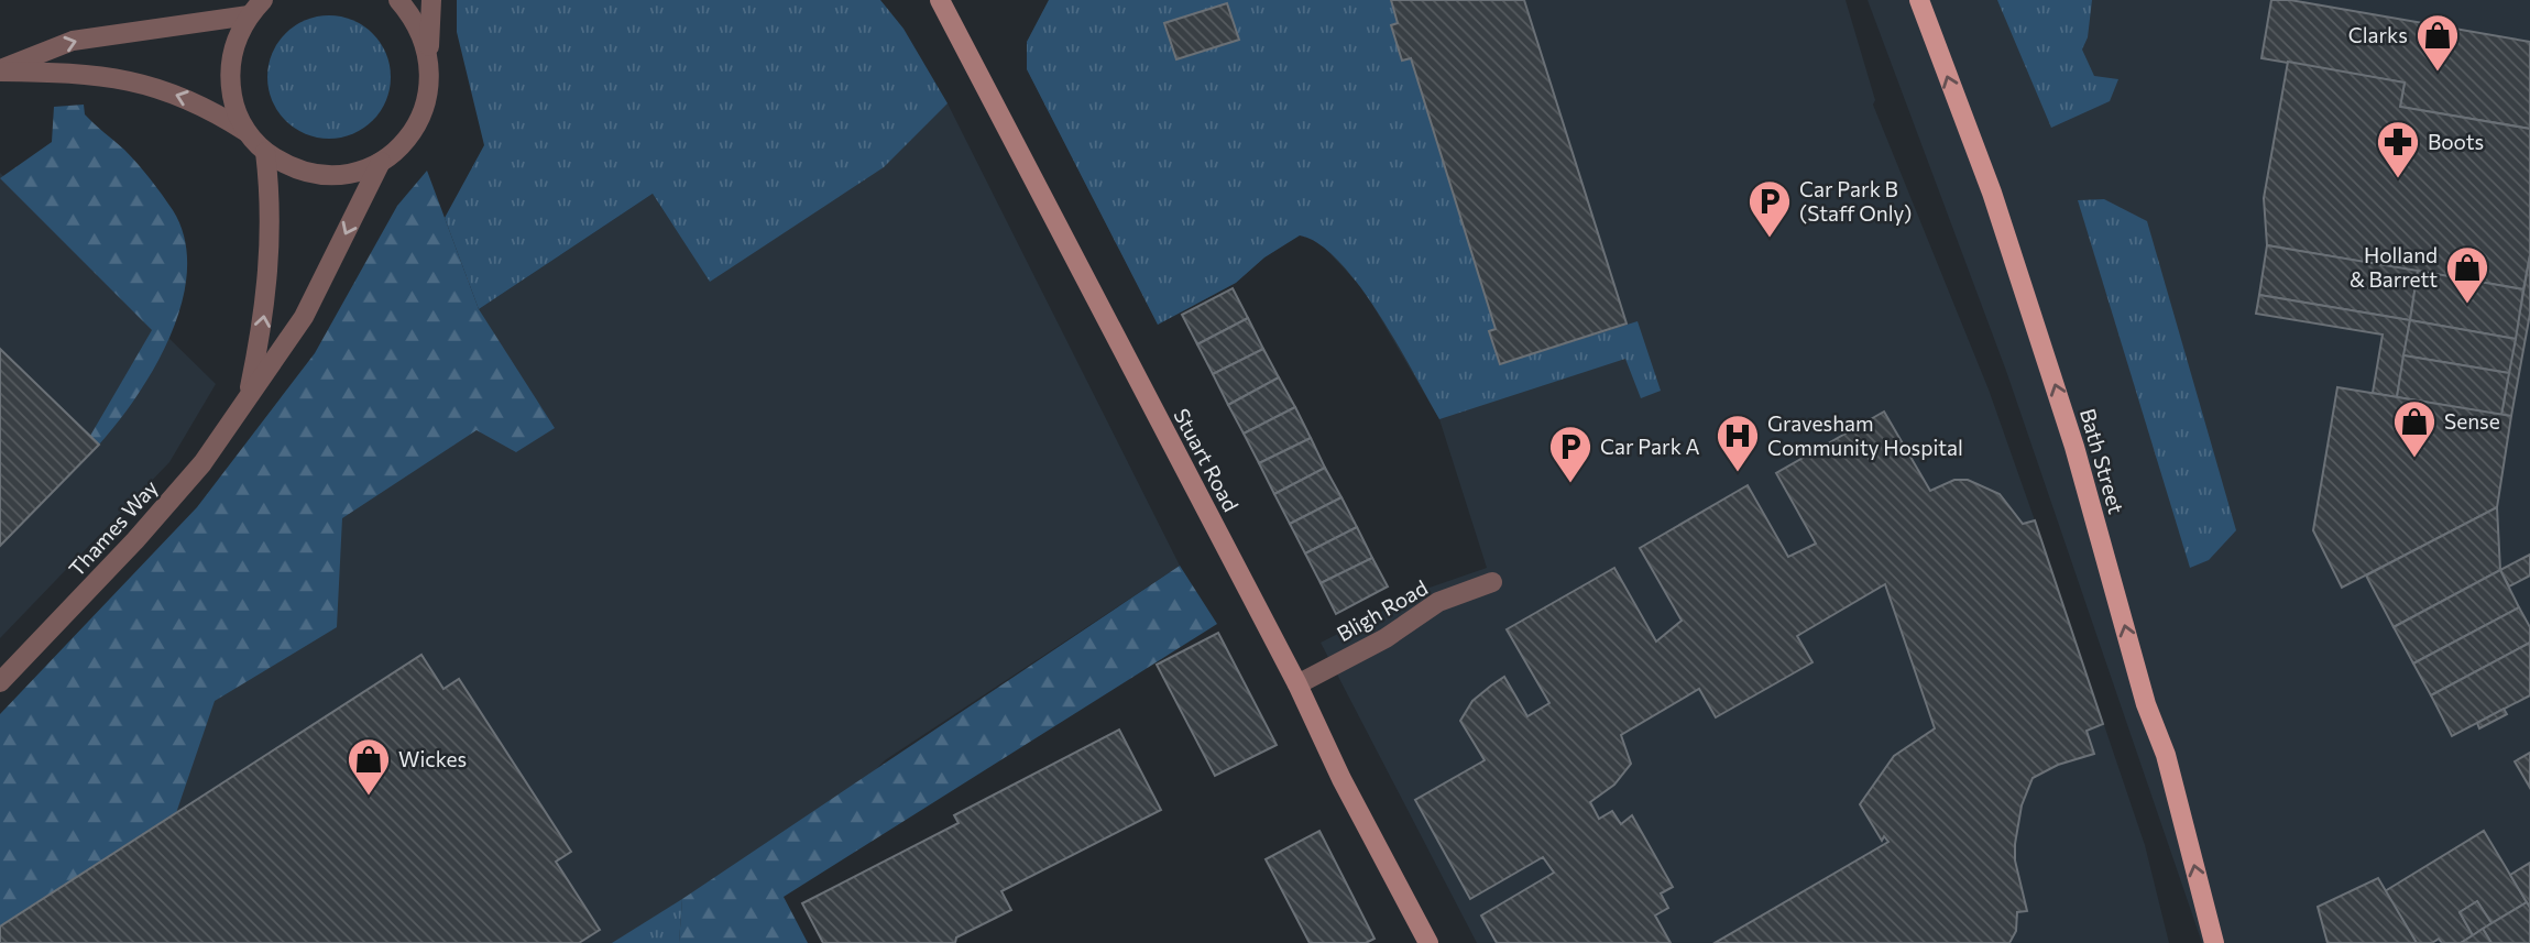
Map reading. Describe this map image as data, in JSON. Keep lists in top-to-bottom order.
{
  "streets": {
    "main road": ["Stuart Road", "Bath Street"],
    "street": ["Thames Way", "Bligh Road"]
  },
  "crossings": [
    ["Stuart Road", "Bligh Road"]
  ],
  "one_way": ["Bath Street"],
  "places": {
    "shop": [
      "Clarks",
      "Holland & Barrett",
      "Sense",
      "Wickes"
    ],
    "pharmacy": ["Boots"],
    "parking": ["Car Park B (Staff Only)", "Car Park A"],
    "hospital": ["Gravesham Community Hospital"]
  }
}
